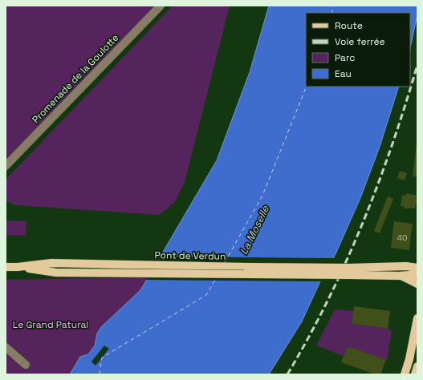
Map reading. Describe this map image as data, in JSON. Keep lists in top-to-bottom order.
{
  "streets": {
    "main road": ["Pont de Verdun"],
    "street": ["Promenade de la Goulotte"]
  },
  "water": ["La Moselle"],
  "parks": ["Le Grand Patural"],
  "house_numbers": ["40"],
  "legend": [
    "Route",
    "Voie ferrée",
    "Parc",
    "Eau"
  ]
}
